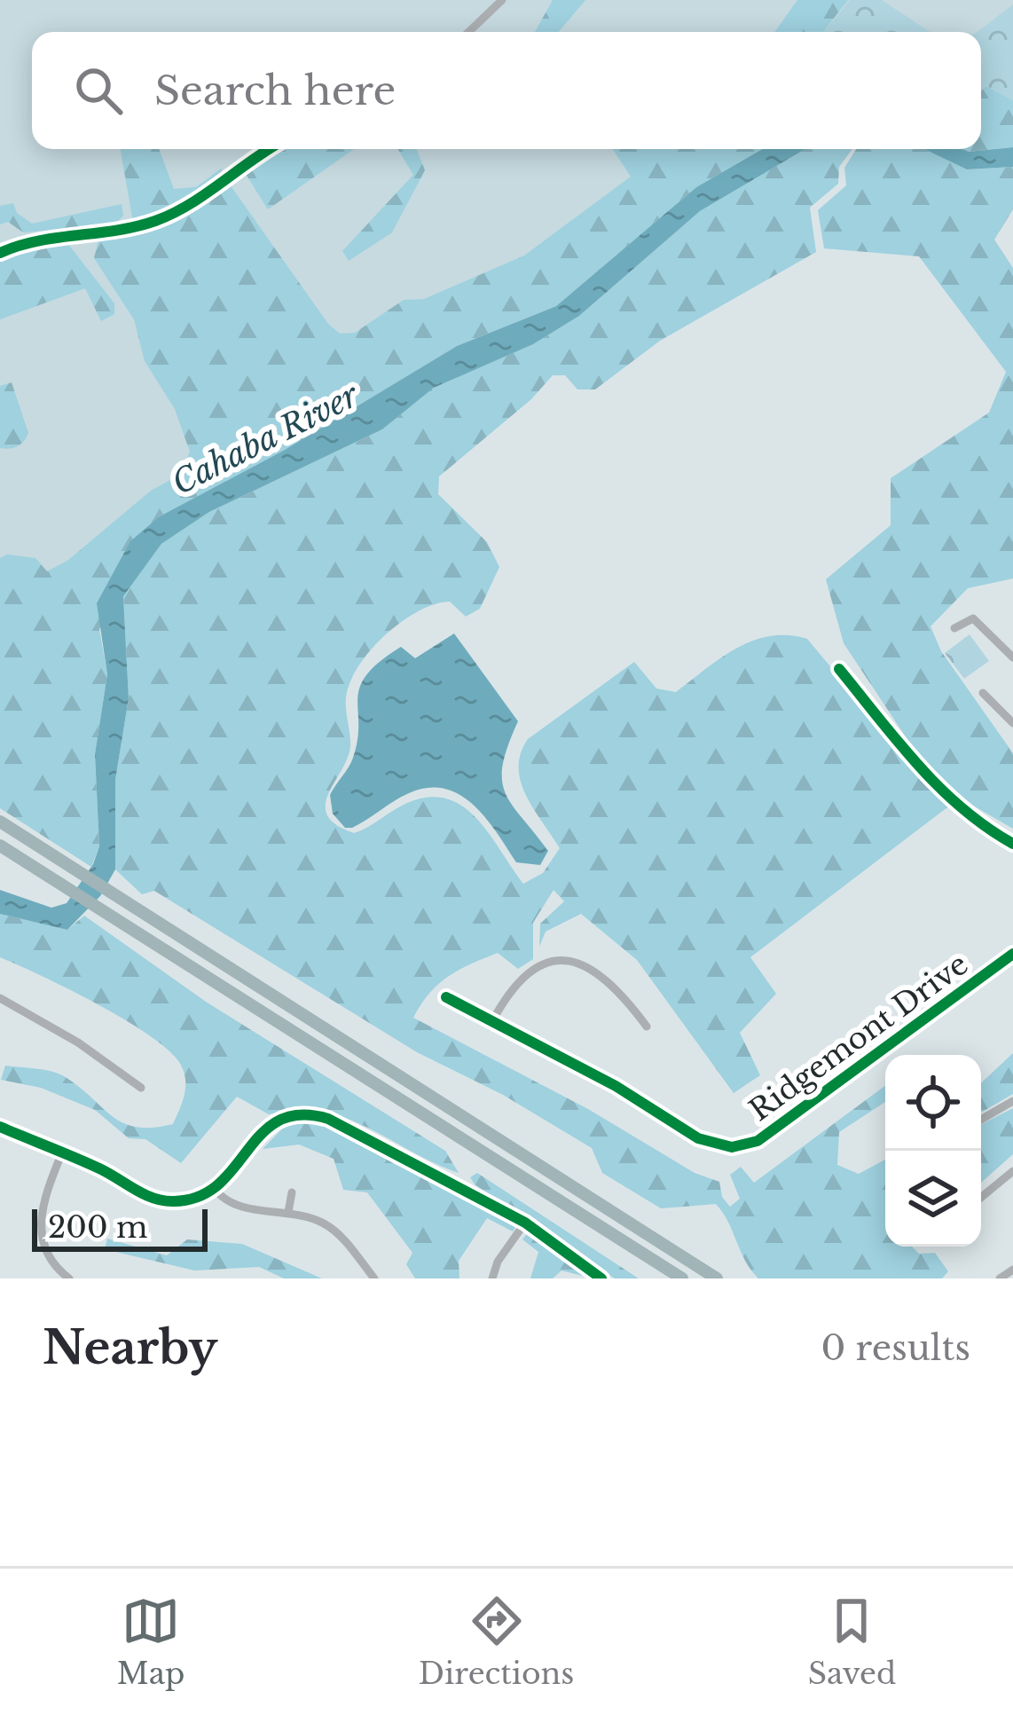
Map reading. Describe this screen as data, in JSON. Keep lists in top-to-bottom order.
{
  "streets": {
    "street": ["Ridgemont Drive"]
  },
  "water": ["Cahaba River"],
  "scale_bar": "200 m",
  "page": {
    "search": "Search here",
    "scale": "200 m",
    "heading": ["Nearby", "0 results"],
    "nav": ["Map", "Directions", "Saved"]
  }
}
